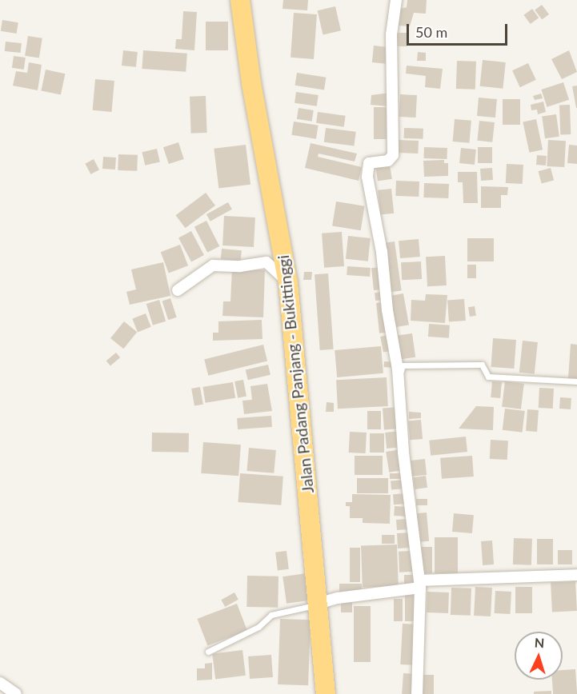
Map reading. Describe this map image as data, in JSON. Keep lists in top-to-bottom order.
{
  "streets": {
    "highway": ["Jalan Padang Panjang - Bukittinggi"]
  },
  "scale_bar": "50 m",
  "north": "top"
}
